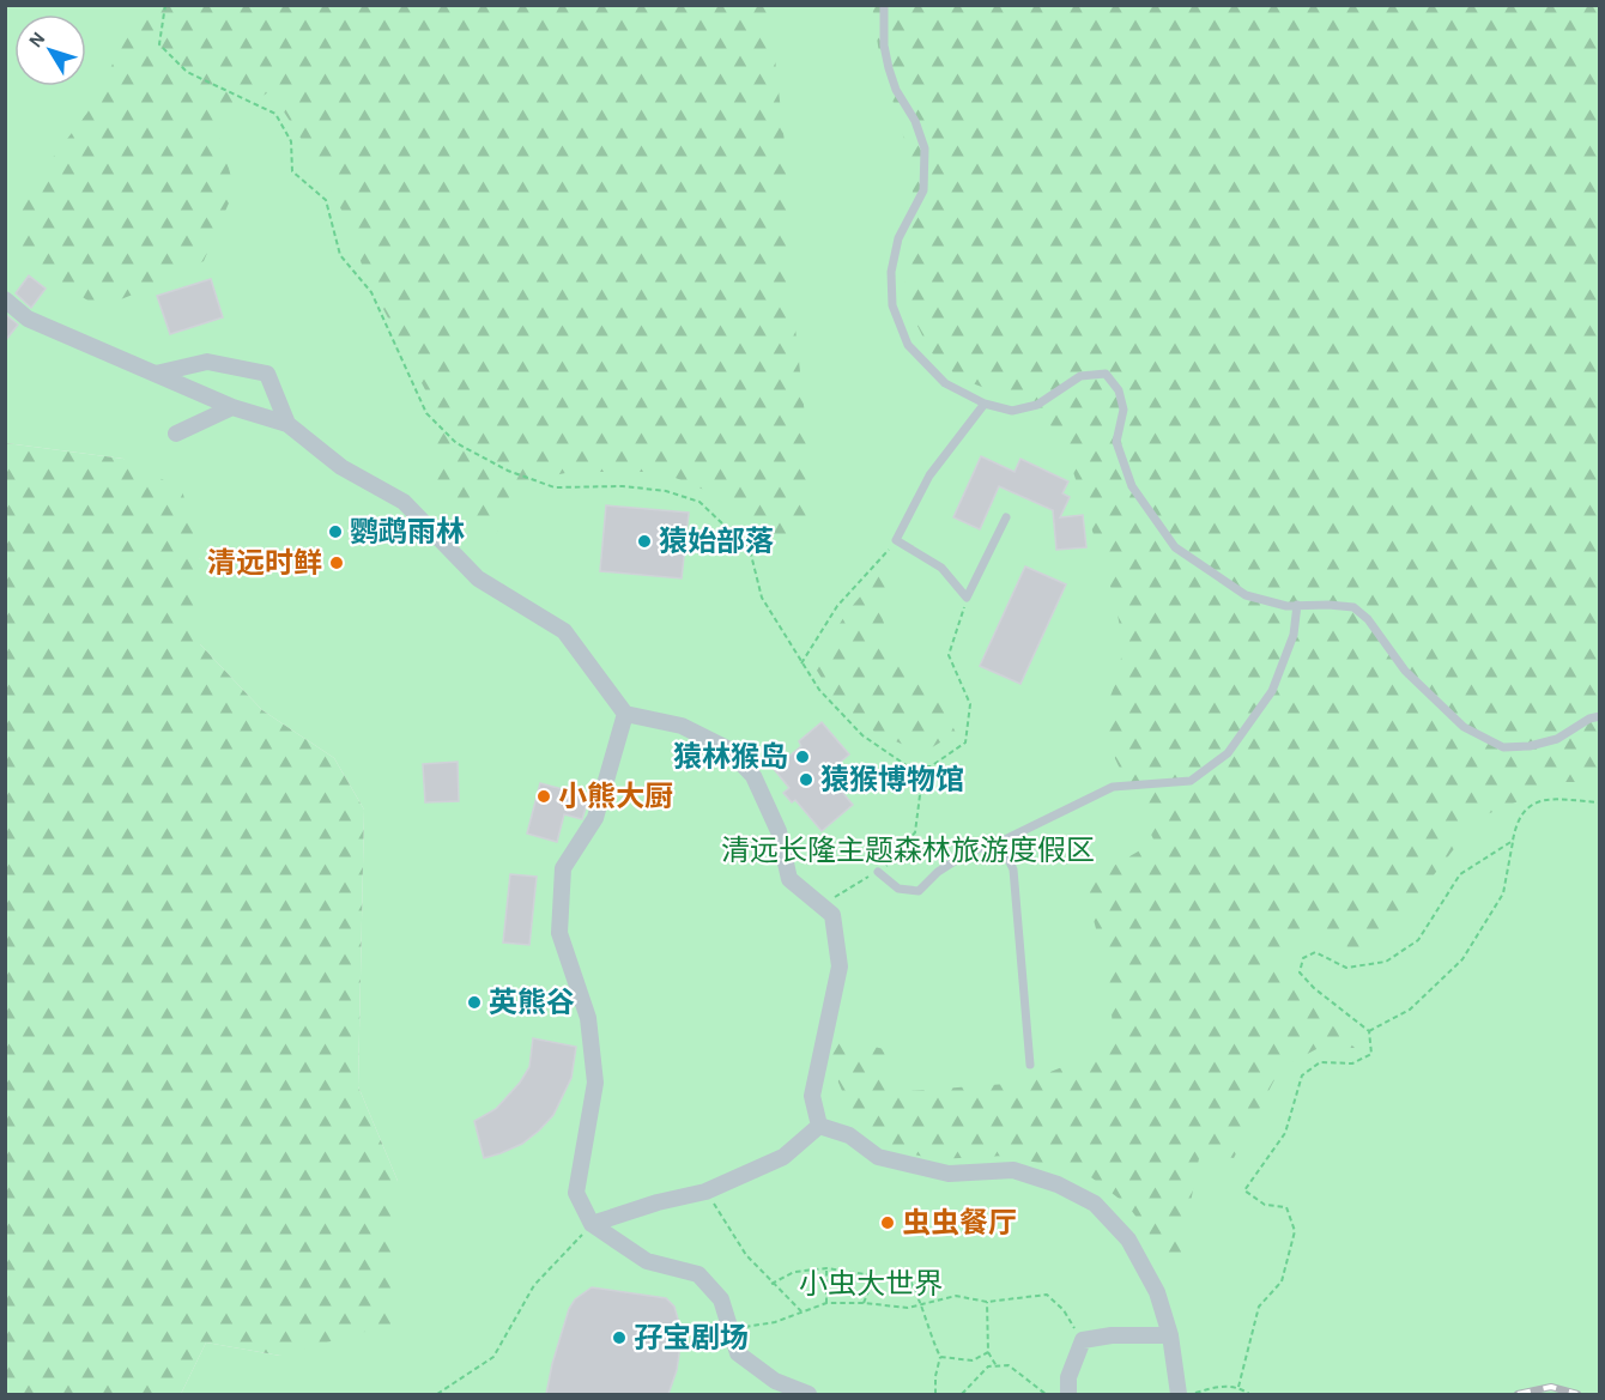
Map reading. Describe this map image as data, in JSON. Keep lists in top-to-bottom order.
{
  "parks": ["清远长隆主题森林旅游度假区", "小虫大世界"],
  "places": [
    "鹦鹉雨林",
    "猿始部落",
    "清远时鲜",
    "猿林猴岛",
    "猿猴博物馆",
    "小熊大厨",
    "英熊谷",
    "虫虫餐厅",
    "孖宝剧场"
  ],
  "north": "top left"
}
